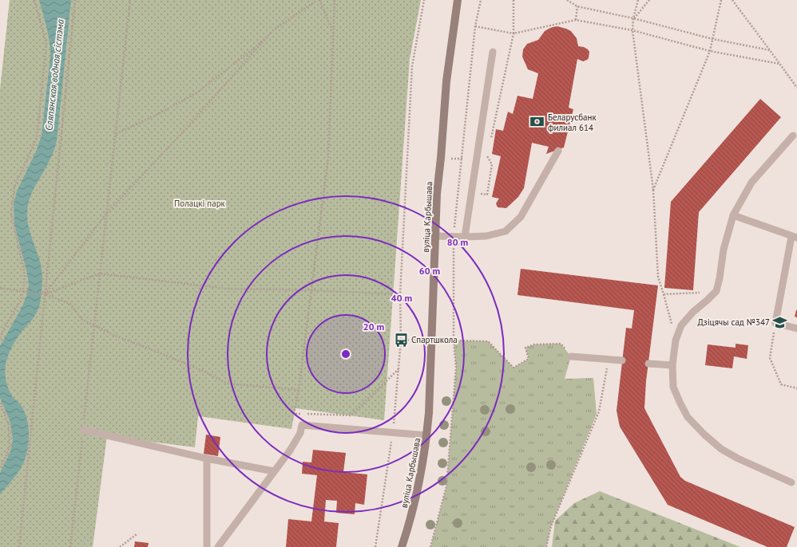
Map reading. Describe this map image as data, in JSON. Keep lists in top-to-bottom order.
{
  "streets": {
    "main road": ["вуліца Карбышава"]
  },
  "water": ["Сляпянская водная сістэма"],
  "parks": ["Полацкі парк"],
  "places": {
    "bank": ["Беларусбанк филиал 614"],
    "school or university": ["Дзіцячы сад №347"],
    "bus stop": ["Спартшкола"]
  },
  "rings": [
    "80 m",
    "60 m",
    "40 m",
    "20 m"
  ]
}
